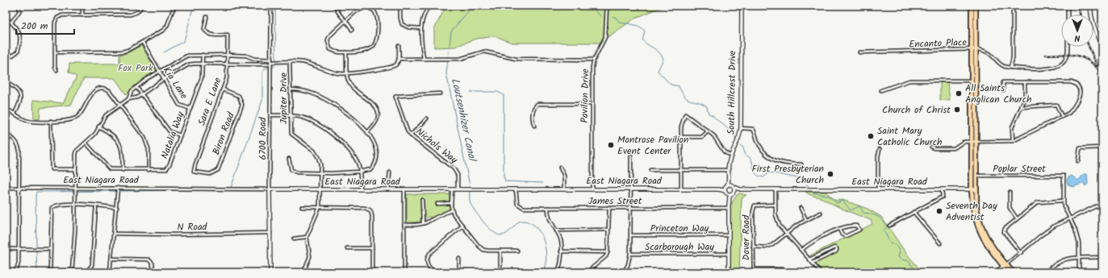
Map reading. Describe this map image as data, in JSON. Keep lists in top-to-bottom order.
{
  "streets": {
    "street": [
      "Encanto Place",
      "Kia Lane",
      "South Hillcrest Drive",
      "Pavilion Drive",
      "Jupiter Drive",
      "Sara E Lane",
      "Biron Road",
      "Natalia Way",
      "6700 Road",
      "Nichols Way",
      "Poplar Street",
      "East Niagara Road",
      "James Street",
      "N Road",
      "Princeton Way",
      "Dover Road",
      "Scarborough Way"
    ]
  },
  "crossings": [
    ["Kia Lane", "Natalia Way"],
    ["South Hillcrest Drive", "East Niagara Road"],
    ["Pavilion Drive", "East Niagara Road"],
    ["Jupiter Drive", "East Niagara Road"],
    ["Sara E Lane", "Biron Road"],
    ["6700 Road", "East Niagara Road"],
    ["6700 Road", "N Road"],
    ["Nichols Way", "East Niagara Road"],
    ["East Niagara Road", "James Street"]
  ],
  "water": ["Loutsenhizer Canal"],
  "parks": ["Fox Park"],
  "places": [
    "All Saints Anglican Church",
    "Church of Christ",
    "Saint Mary Catholic Church",
    "Montrose Pavilion Event Center",
    "First Presbyterian Church",
    "Seventh Day Adventist"
  ],
  "scale_bar": "200 m",
  "north": "bottom"
}
